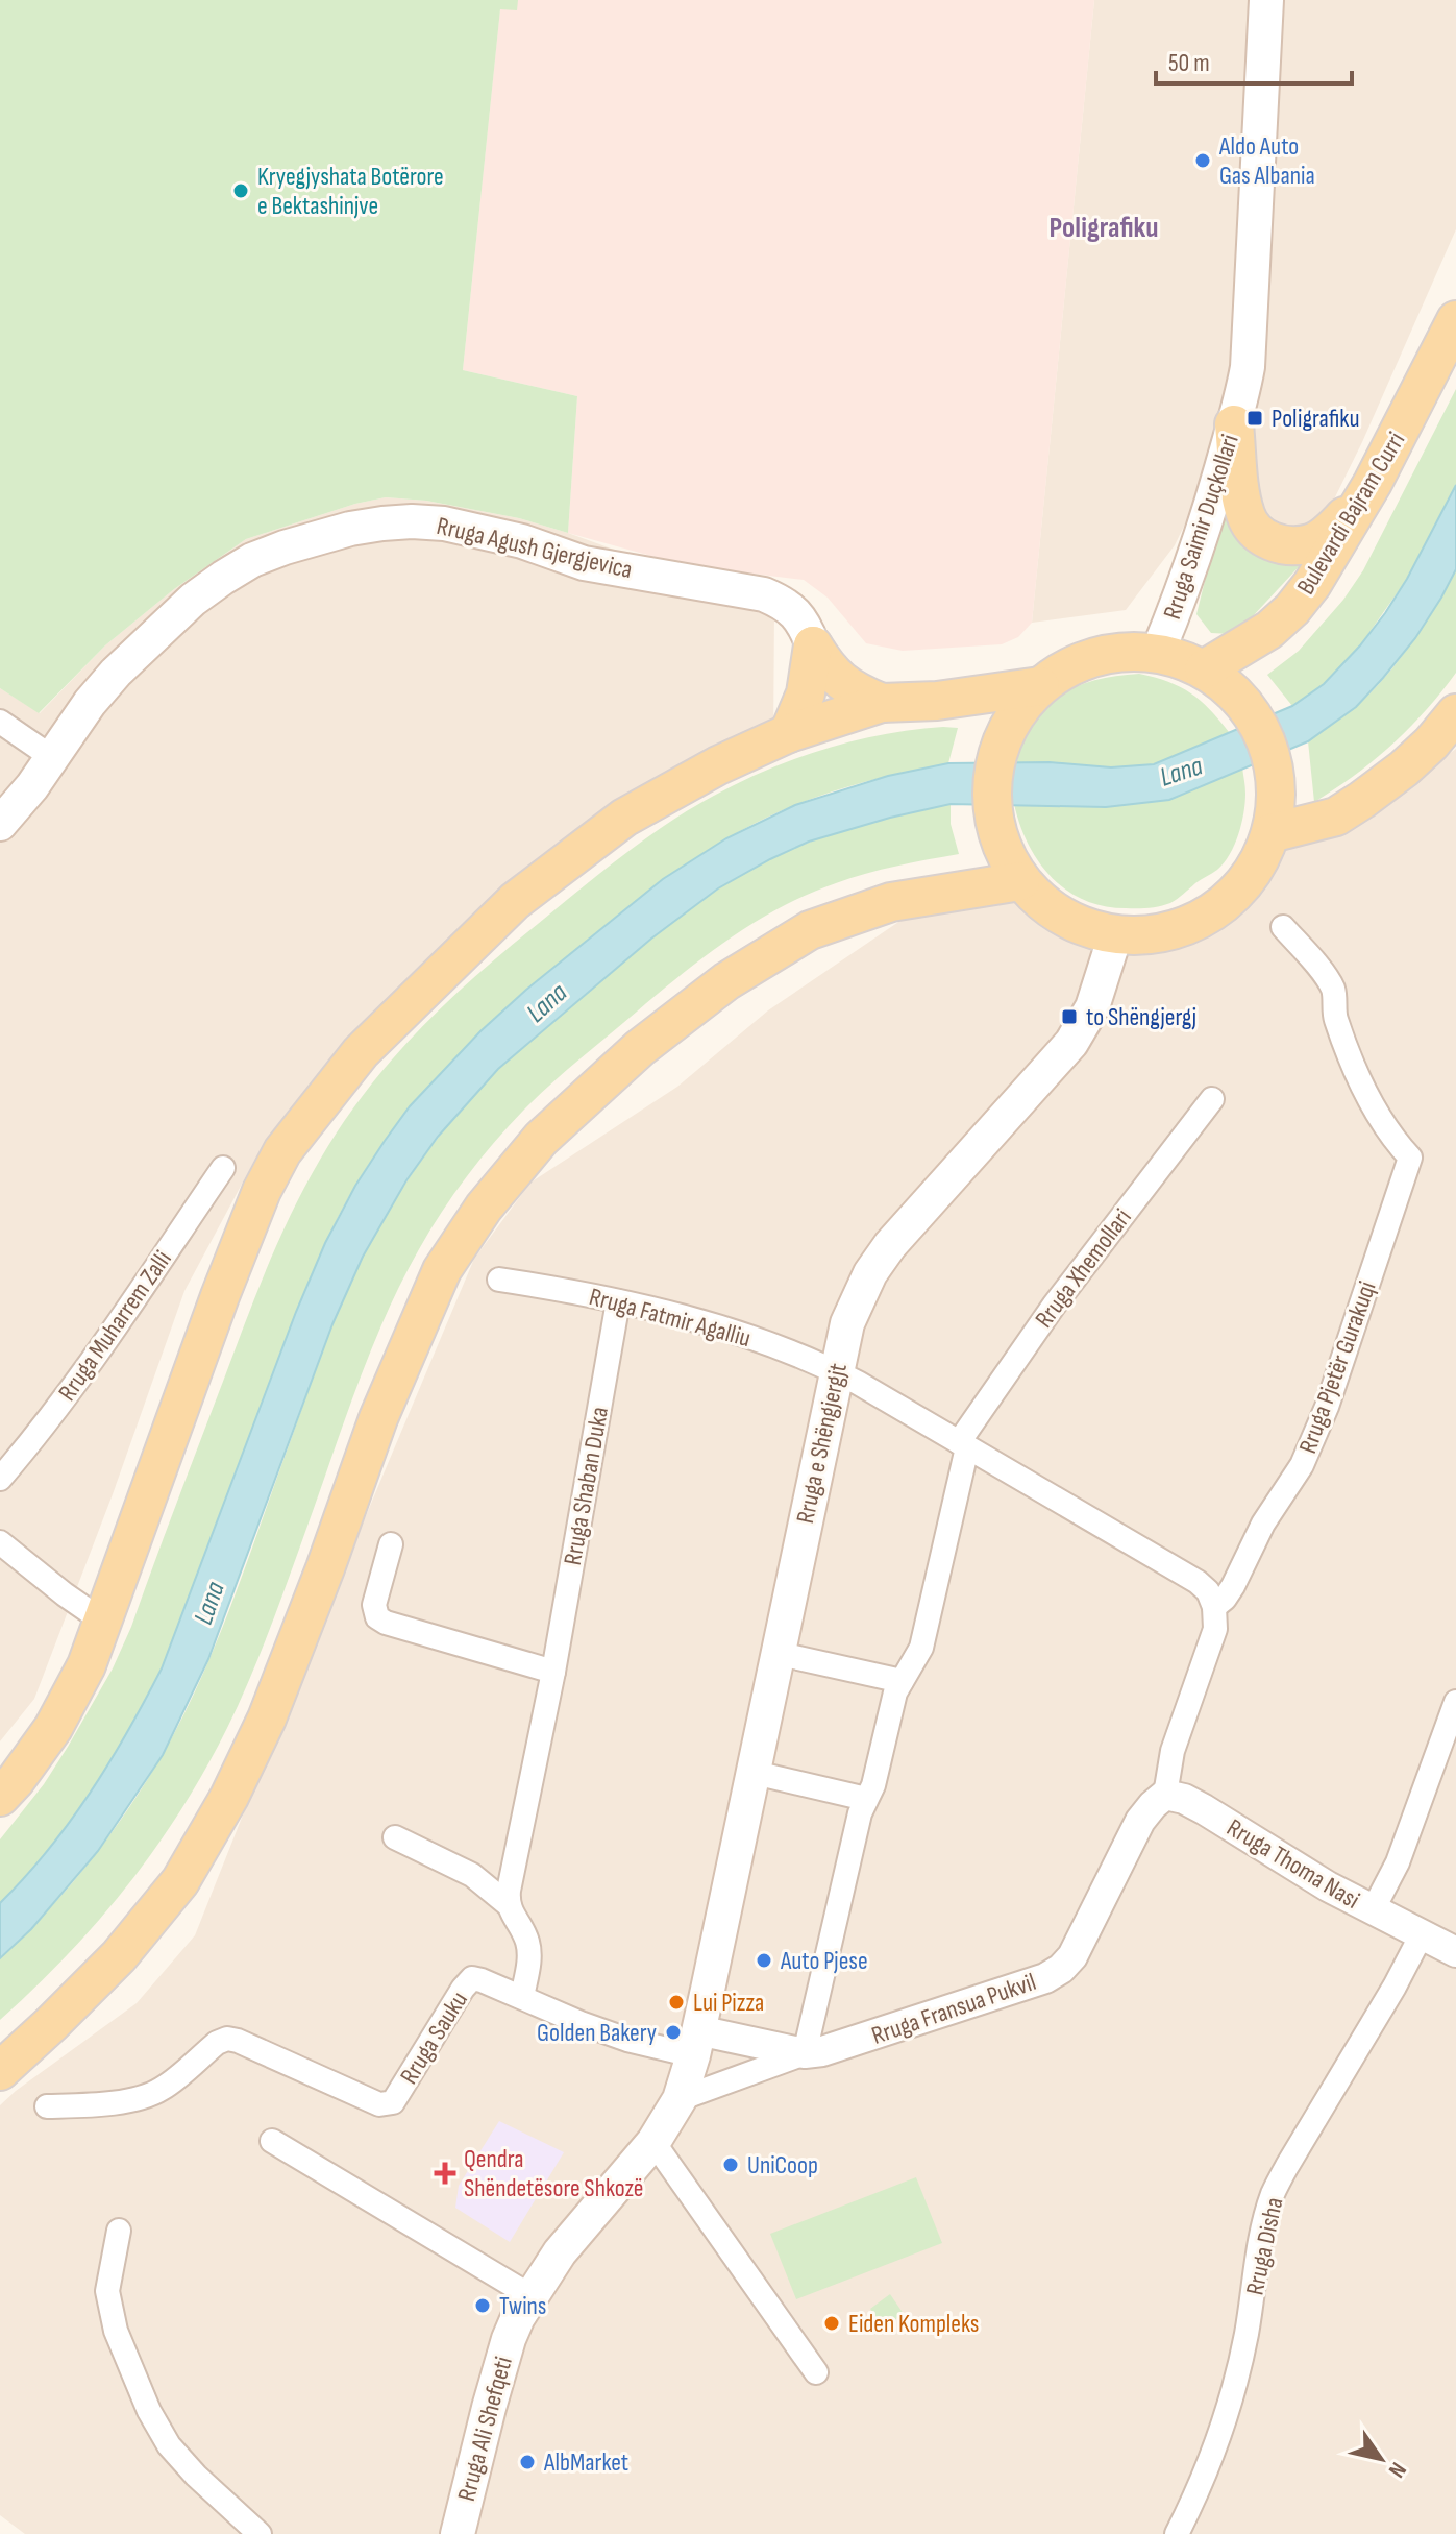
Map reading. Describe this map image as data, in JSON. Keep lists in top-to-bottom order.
{
  "streets": {
    "main road": [
      "Bulevardi Bajram Curri",
      "Rruga Saimir Duçkollari",
      "Rruga Agush Gjergjevica",
      "Rruga e Shëngjergjt",
      "Rruga Ali Shefqeti"
    ],
    "street": [
      "Rruga Xhemollari",
      "Rruga Fatmir Agalliu",
      "Rruga Muharrem Zalli",
      "Rruga Pjetër Gurakuqi",
      "Rruga Shaban Duka",
      "Rruga Thoma Nasi",
      "Rruga Fransua Pukvil",
      "Rruga Sauku",
      "Rruga Disha"
    ]
  },
  "crossings": [
    ["Bulevardi Bajram Curri", "Rruga Saimir Duçkollari"],
    ["Bulevardi Bajram Curri", "Rruga e Shëngjergjt"],
    ["Rruga Saimir Duçkollari", "Rruga e Shëngjergjt"],
    ["Rruga Fatmir Agalliu", "Rruga e Shëngjergjt"],
    ["Rruga Fatmir Agalliu", "Rruga Shaban Duka"],
    ["Rruga e Shëngjergjt", "Rruga Fransua Pukvil"],
    ["Rruga e Shëngjergjt", "Rruga Sauku"],
    ["Rruga e Shëngjergjt", "Rruga Ali Shefqeti"],
    ["Rruga Thoma Nasi", "Rruga Fransua Pukvil"],
    ["Rruga Thoma Nasi", "Rruga Disha"],
    ["Rruga Fransua Pukvil", "Rruga Sauku"],
    ["Rruga Fransua Pukvil", "Rruga Ali Shefqeti"],
    ["Rruga Sauku", "Rruga Ali Shefqeti"]
  ],
  "districts": ["Poligrafiku"],
  "water": ["Lana"],
  "places": {
    "other": [
      "Aldo Auto Gas Albania",
      "Kryegjyshata Botërore e Bektashinjve",
      "Auto Pjese",
      "Lui Pizza",
      "Golden Bakery",
      "UniCoop",
      "Twins",
      "Eiden Kompleks",
      "AlbMarket"
    ],
    "transit": ["Poligrafiku", "to Shëngjergj"],
    "health": ["Qendra Shëndetësore Shkozë"]
  },
  "scale_bar": "50 m",
  "north": "bottom right"
}
